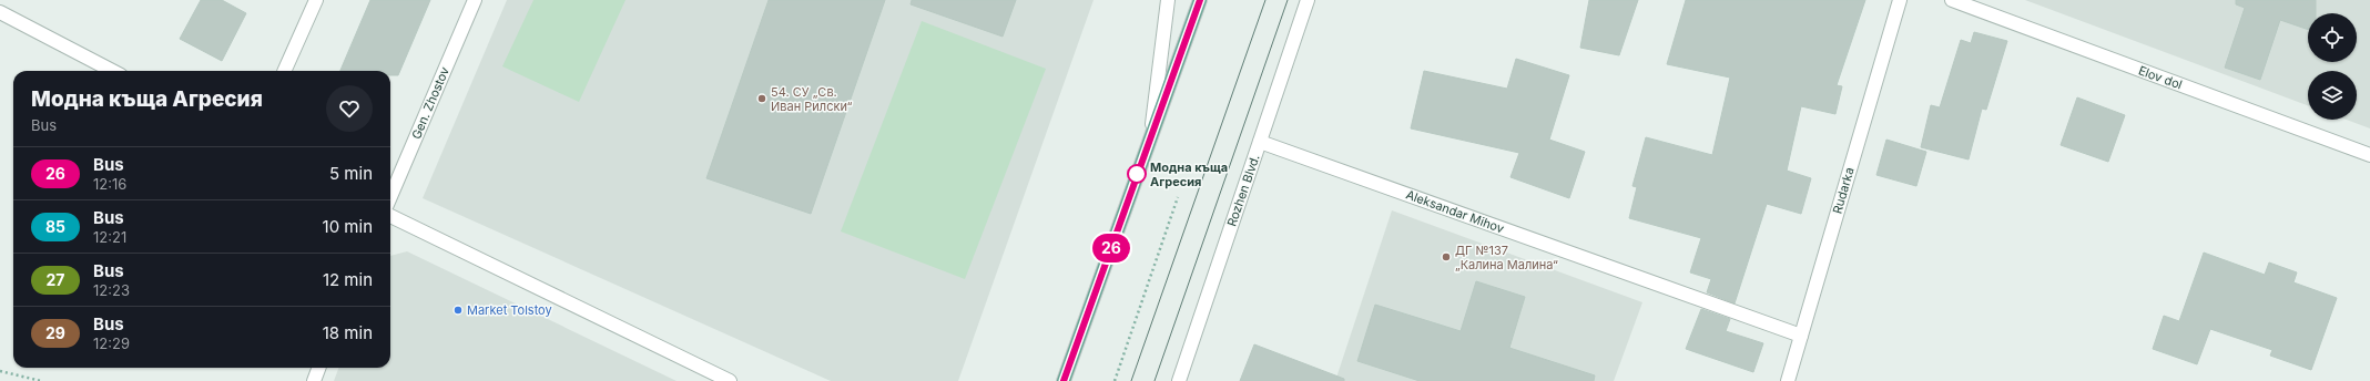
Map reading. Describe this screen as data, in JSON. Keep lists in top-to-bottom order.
{
  "streets": {
    "street": [
      "Elov dol",
      "Gen. Zhostov",
      "Rozhen Blvd.",
      "Rudarka",
      "Aleksandar Mihov"
    ]
  },
  "crossings": [
    ["Rozhen Blvd.", "Aleksandar Mihov"],
    ["Rudarka", "Aleksandar Mihov"]
  ],
  "places": [
    "54. СУ „Св. Иван Рилски“",
    "Модна къща Агресия",
    "ДГ №137 „Калина Малина“",
    "Market Tolstoy"
  ],
  "lines": ["bus line 26"],
  "page": {
    "on_map": "26",
    "heading": ["Модна къща Агресия", "Bus"],
    "list": [
      {
        "mark": "26",
        "name": "Bus",
        "note": "12:16",
        "value": "5 min"
      },
      {
        "mark": "85",
        "name": "Bus",
        "note": "12:21",
        "value": "10 min"
      },
      {
        "mark": "27",
        "name": "Bus",
        "note": "12:23",
        "value": "12 min"
      },
      {
        "mark": "29",
        "name": "Bus",
        "note": "12:29",
        "value": "18 min"
      }
    ]
  }
}
